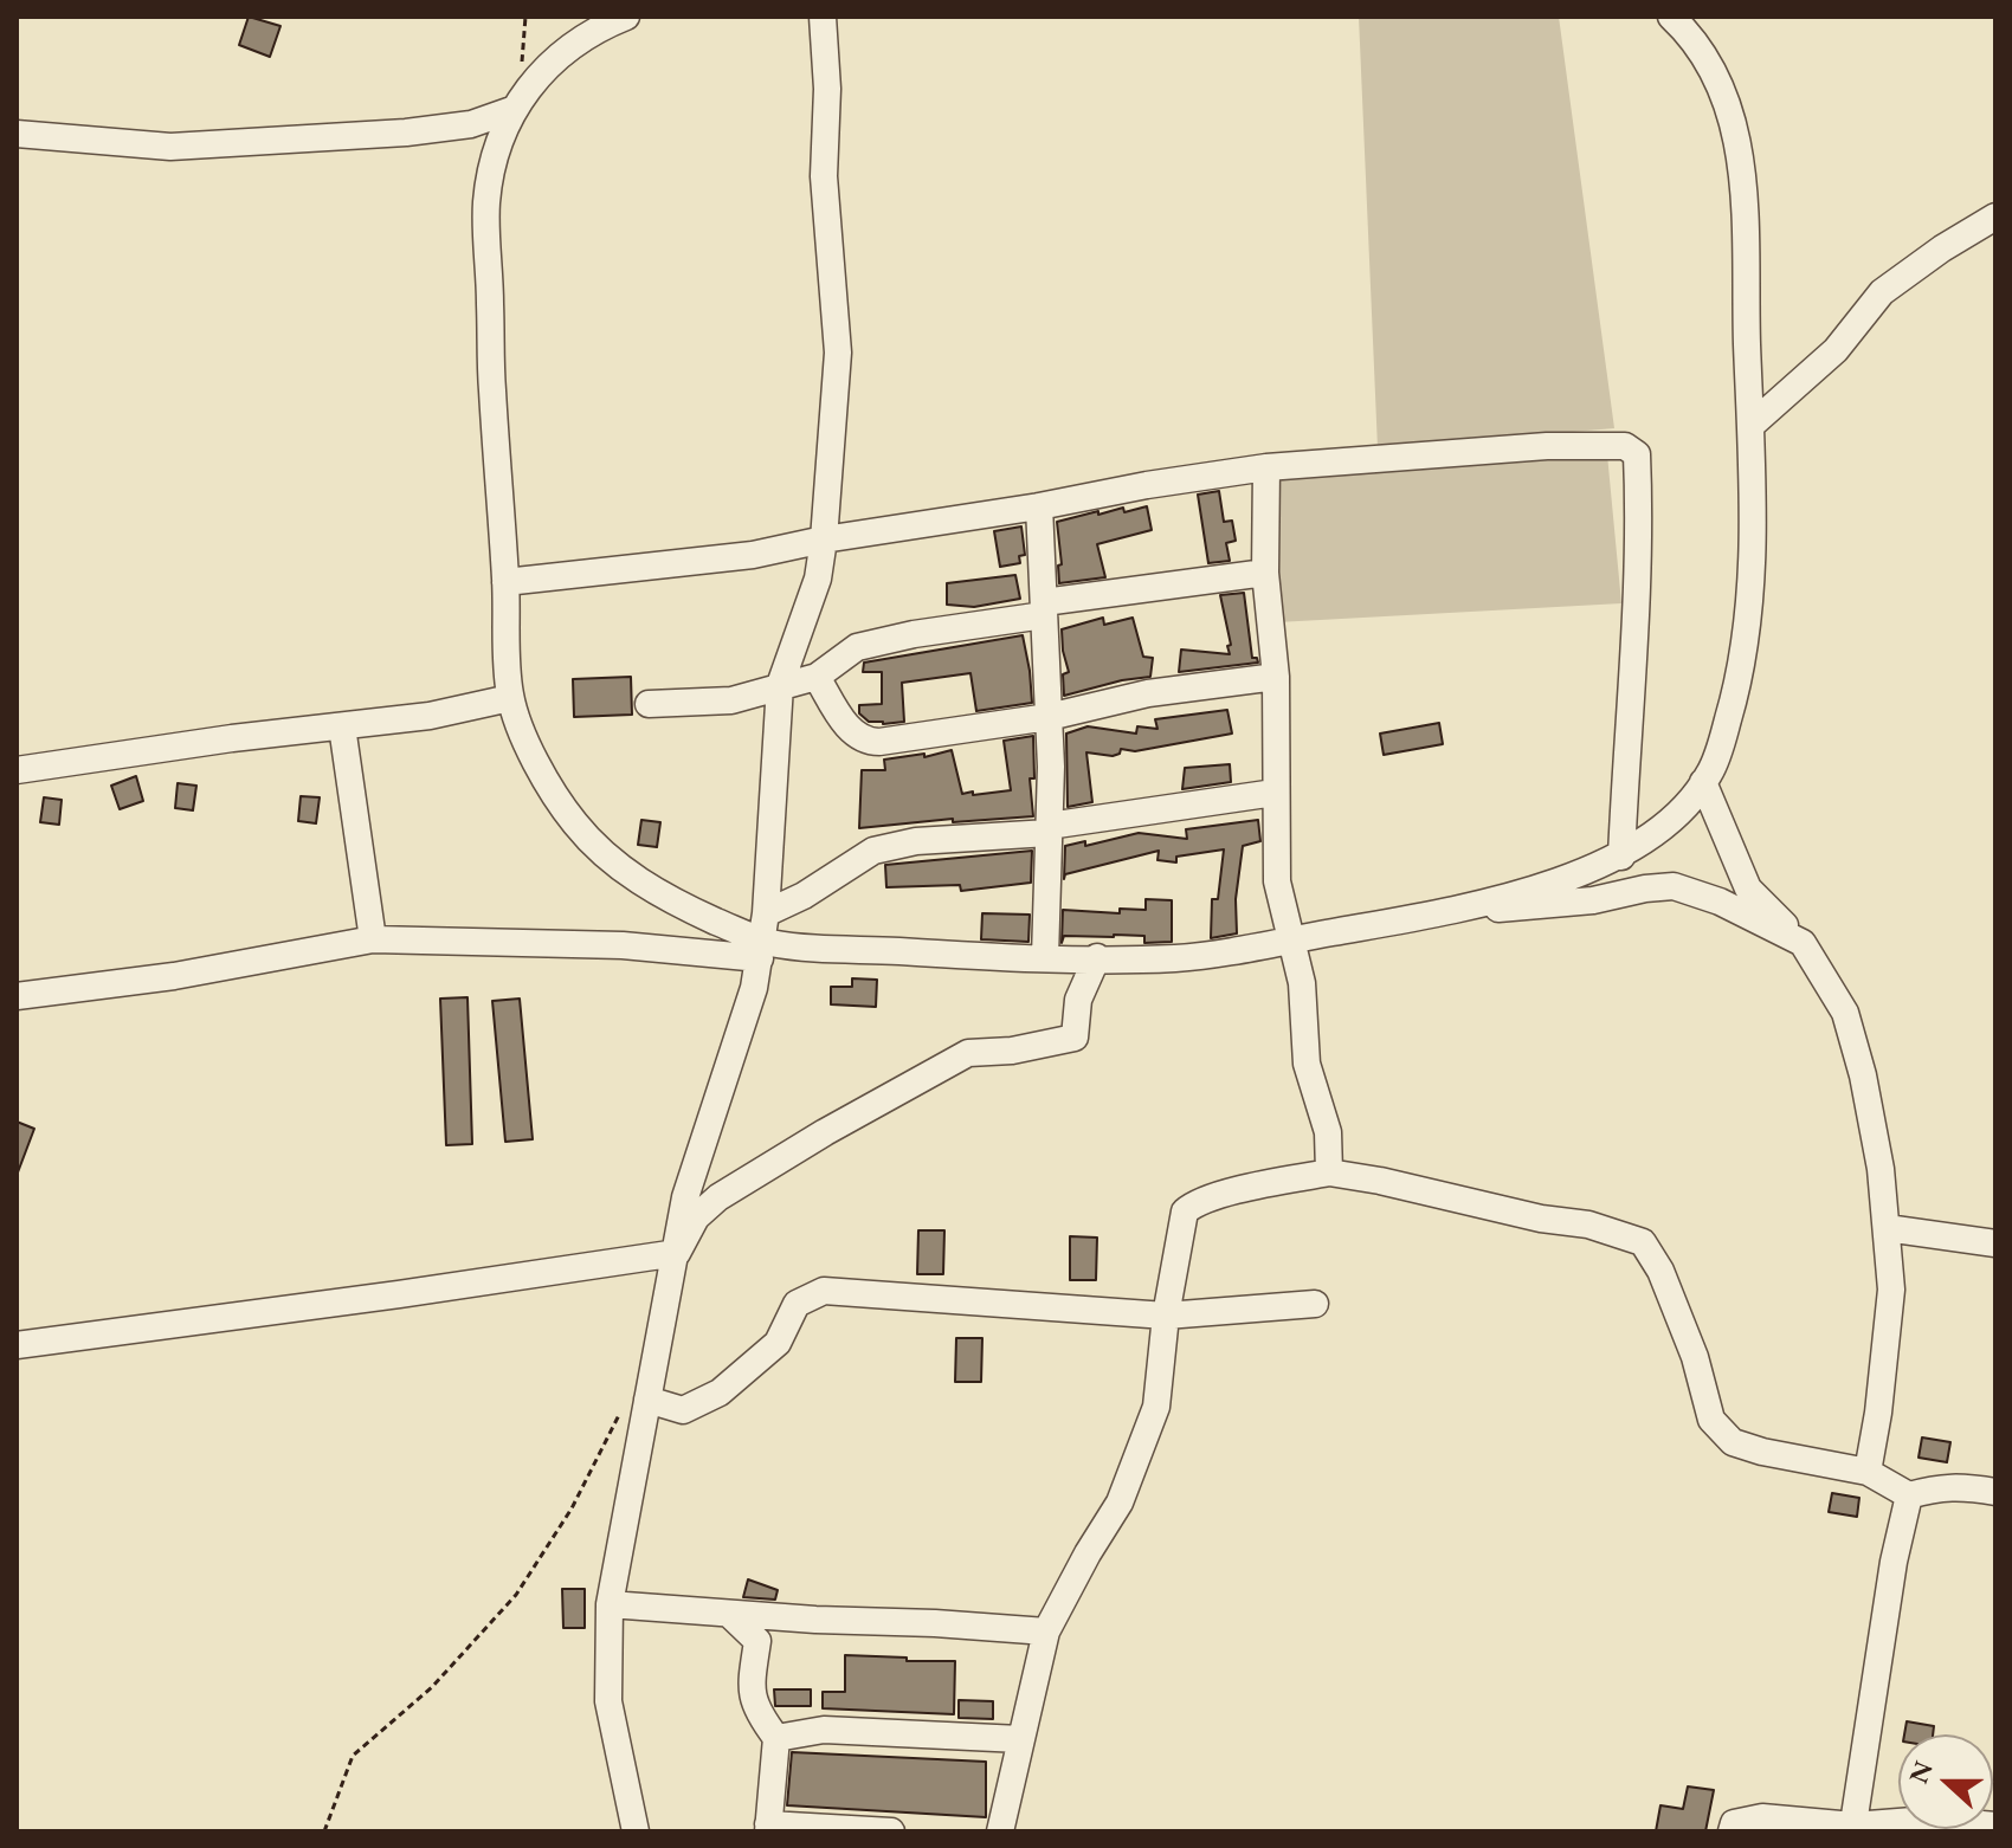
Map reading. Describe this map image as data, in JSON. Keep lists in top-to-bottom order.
{
  "north": "left"
}
